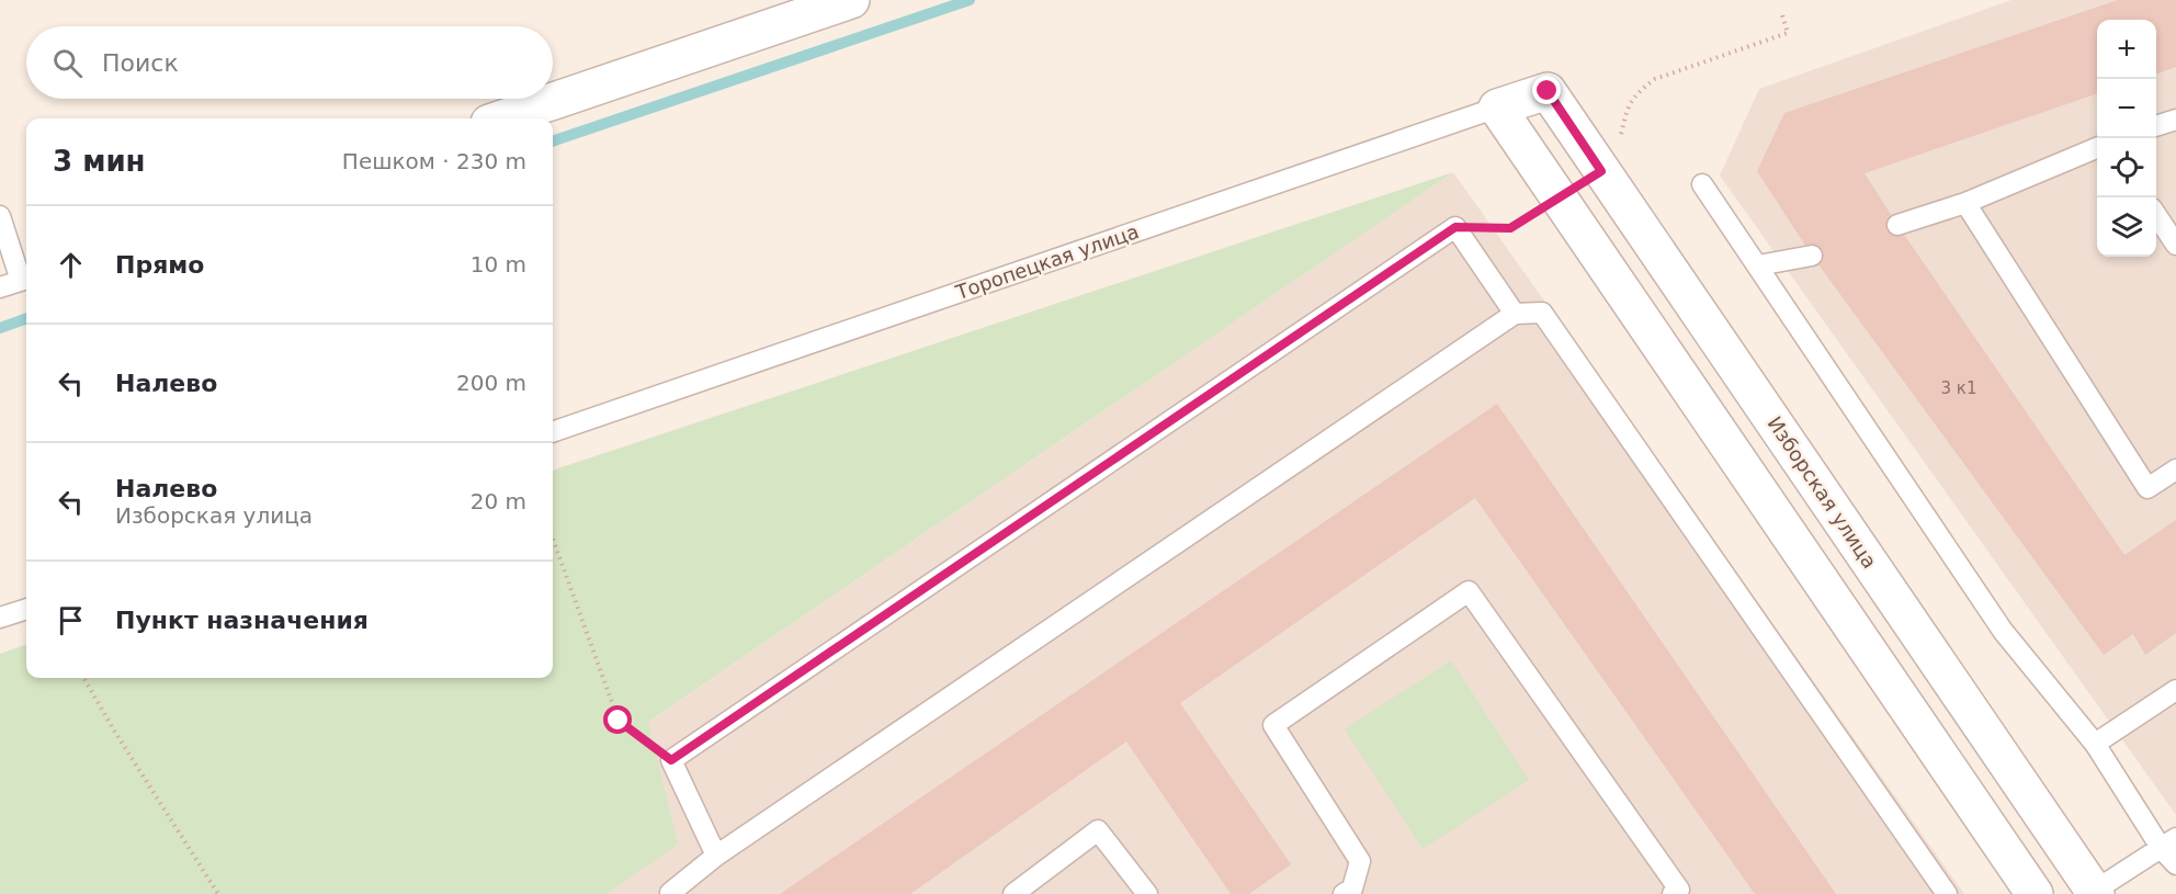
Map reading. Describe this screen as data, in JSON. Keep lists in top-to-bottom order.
{
  "streets": {
    "street": ["Торопецкая улица", "Изборская улица"]
  },
  "crossings": [
    ["Торопецкая улица", "Изборская улица"]
  ],
  "house_numbers": ["3 к1"],
  "page": {
    "map_buttons": ["+", "−"],
    "search": "Поиск",
    "heading": ["3 мин", "Пешком · 230 m"],
    "list": [
      ["Прямо", "10 m"],
      ["Налево", "200 m"],
      ["Налево", "Изборская улица", "20 m"],
      "Пункт назначения"
    ]
  }
}
